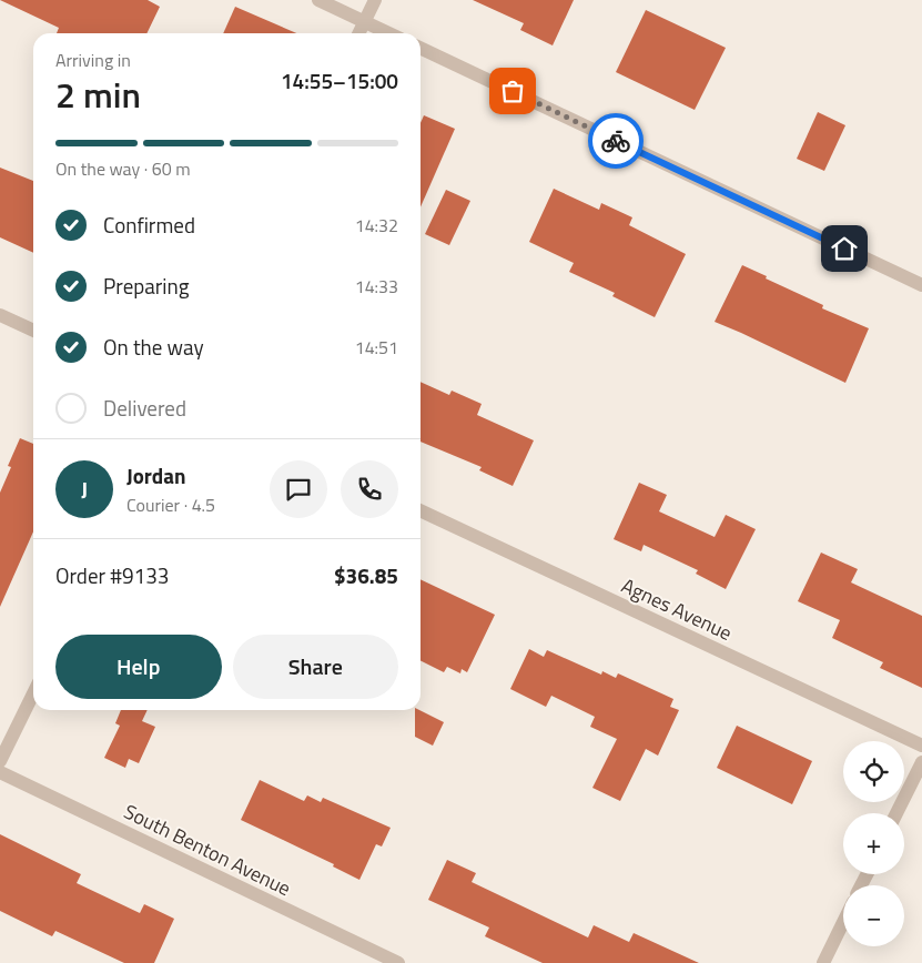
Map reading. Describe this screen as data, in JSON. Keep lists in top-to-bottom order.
{
  "streets": {
    "street": ["Agnes Avenue", "South Benton Avenue"]
  },
  "page": {
    "heading": ["2 min", "Arriving in", "14:55–15:00"],
    "panel": [
      "Jordan",
      "Courier · 4.5",
      "Order #9133",
      "$36.85"
    ],
    "bar": "On the way · 60 m",
    "list": [
      ["Confirmed", "14:32"],
      ["Preparing", "14:33"],
      ["On the way", "14:51"],
      "Delivered"
    ],
    "round": "J",
    "buttons": ["Help", "Share"],
    "map_buttons": ["+", "−"]
  }
}
